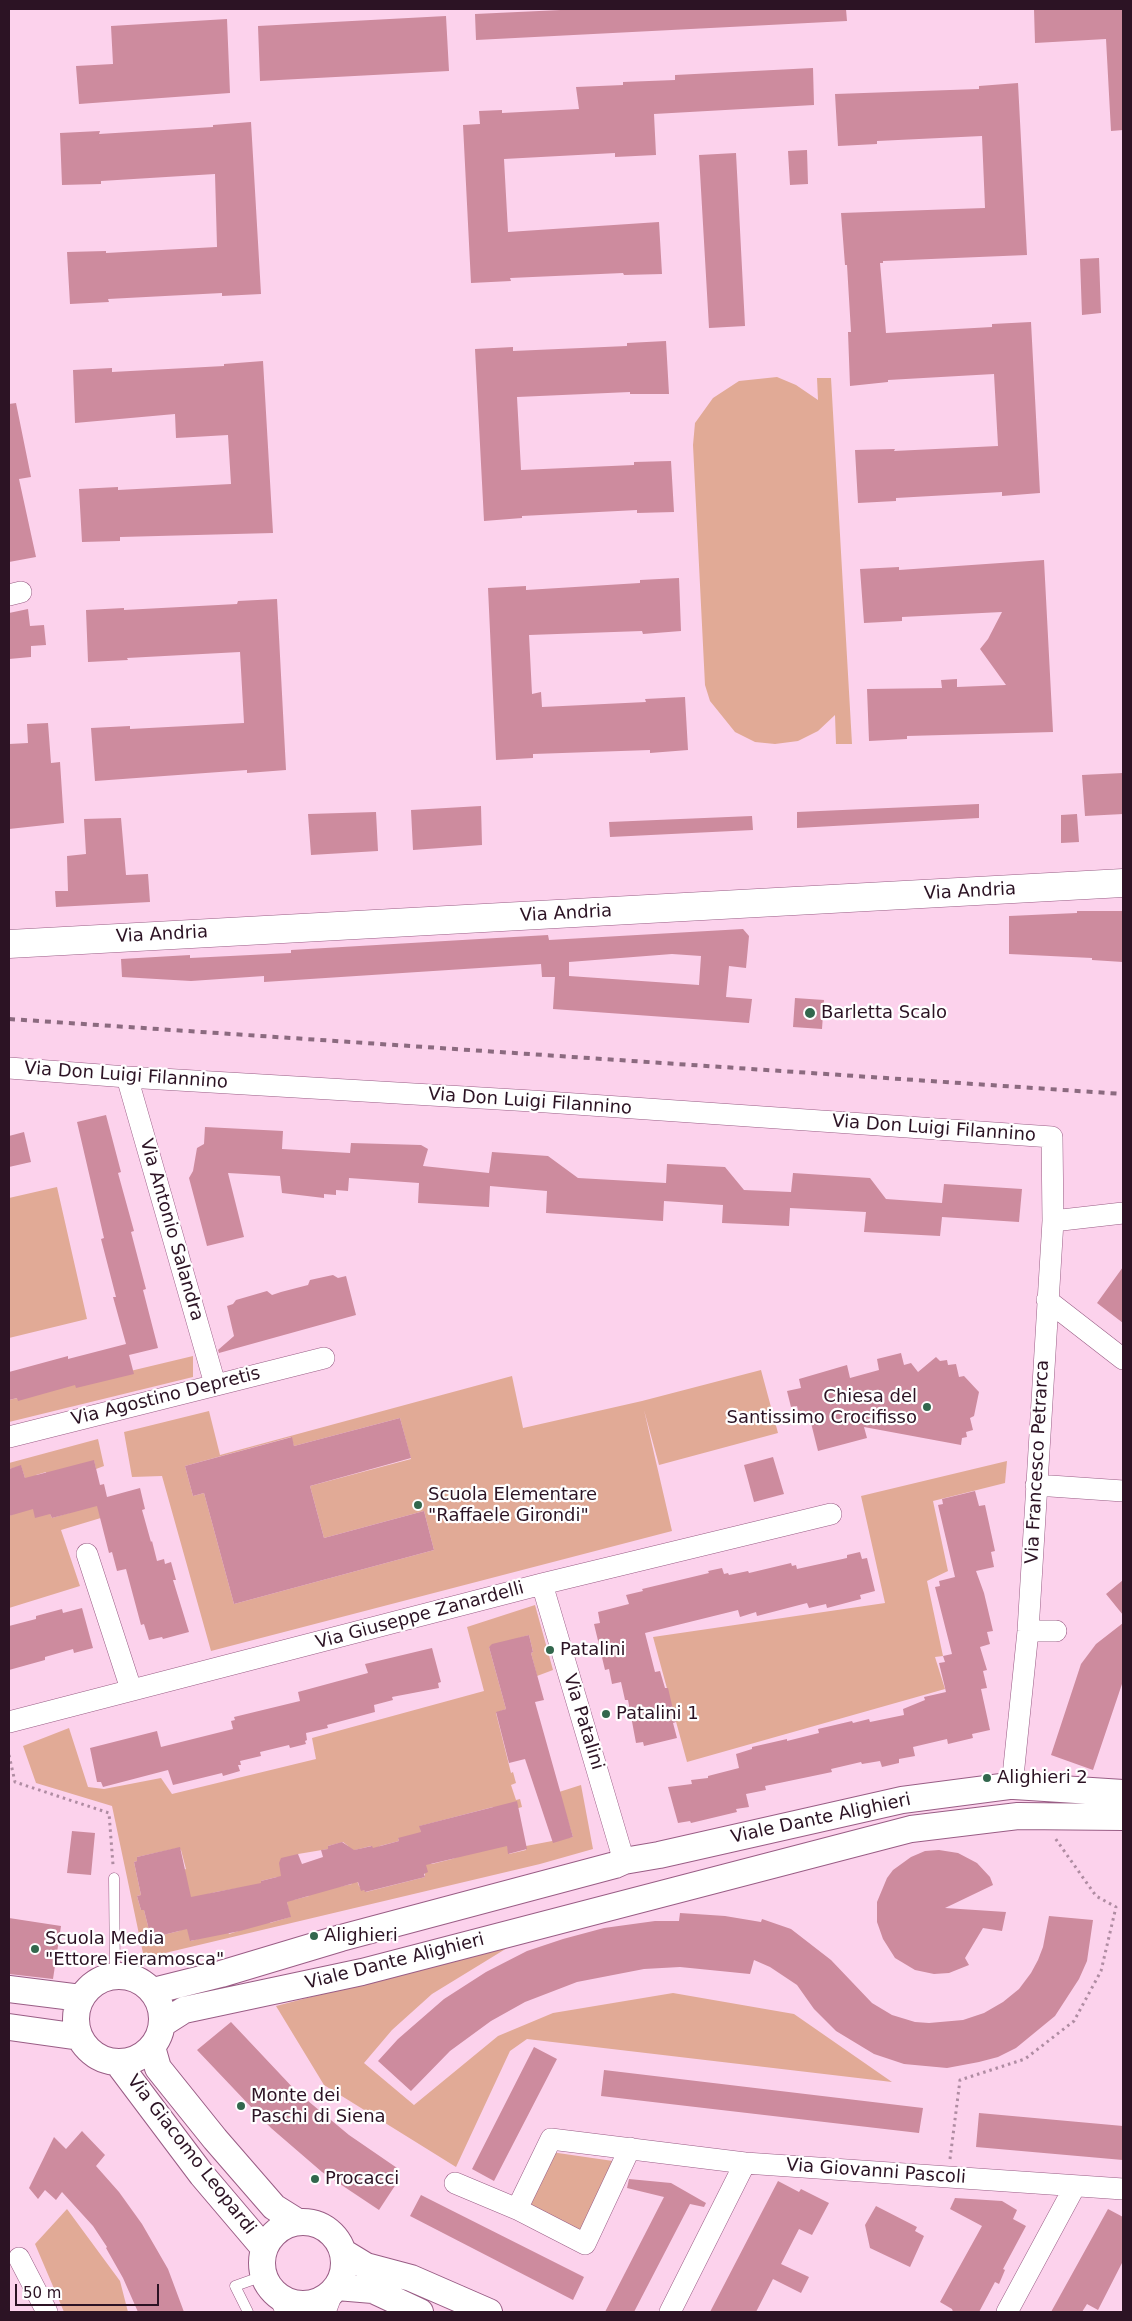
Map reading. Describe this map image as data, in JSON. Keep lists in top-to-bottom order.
{
  "streets": {
    "main road": ["Via Andria"],
    "street": [
      "Via Don Luigi Filannino",
      "Via Antonio Salandra",
      "Via Agostino Depretis",
      "Via Francesco Petrarca",
      "Via Giuseppe Zanardelli",
      "Via Patalini",
      "Viale Dante Alighieri",
      "Via Giacomo Leopardi",
      "Via Giovanni Pascoli"
    ]
  },
  "crossings": [
    ["Via Don Luigi Filannino", "Via Antonio Salandra"],
    ["Via Don Luigi Filannino", "Via Francesco Petrarca"],
    ["Via Antonio Salandra", "Via Agostino Depretis"],
    ["Via Francesco Petrarca", "Viale Dante Alighieri"],
    ["Via Giuseppe Zanardelli", "Via Patalini"],
    ["Via Patalini", "Viale Dante Alighieri"],
    ["Viale Dante Alighieri", "Via Giacomo Leopardi"]
  ],
  "places": [
    "Barletta Scalo",
    "Chiesa del Santissimo Crocifisso",
    "Scuola Elementare \"Raffaele Girondi\"",
    "Patalini",
    "Patalini 1",
    "Alighieri 2",
    "Alighieri",
    "Scuola Media \"Ettore Fieramosca\"",
    "Monte dei Paschi di Siena",
    "Procacci"
  ],
  "scale_bar": "50 m"
}
